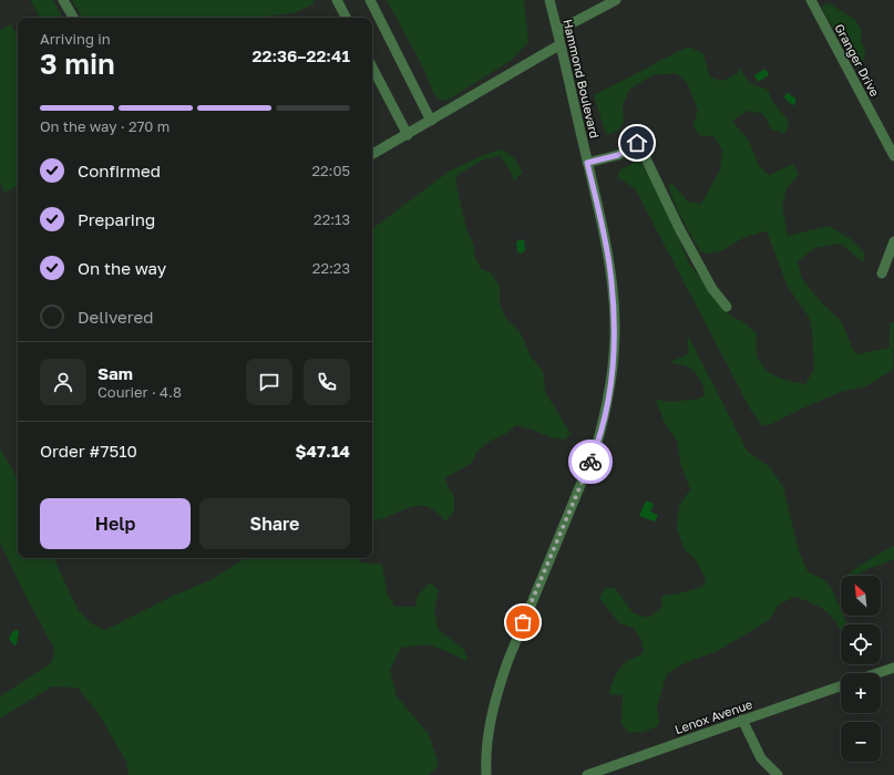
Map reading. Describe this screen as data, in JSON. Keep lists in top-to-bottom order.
{
  "streets": {
    "street": ["Granger Drive", "Hammond Boulevard", "Lenox Avenue"]
  },
  "north": "top left",
  "page": {
    "heading": ["3 min", "Arriving in", "22:36–22:41"],
    "panel": [
      "Sam",
      "Courier · 4.8",
      "Order #7510",
      "$47.14"
    ],
    "bar": "On the way · 270 m",
    "list": [
      ["Confirmed", "22:05"],
      ["Preparing", "22:13"],
      ["On the way", "22:23"],
      "Delivered"
    ],
    "buttons": ["Help", "Share"],
    "map_buttons": ["+", "−"]
  }
}
